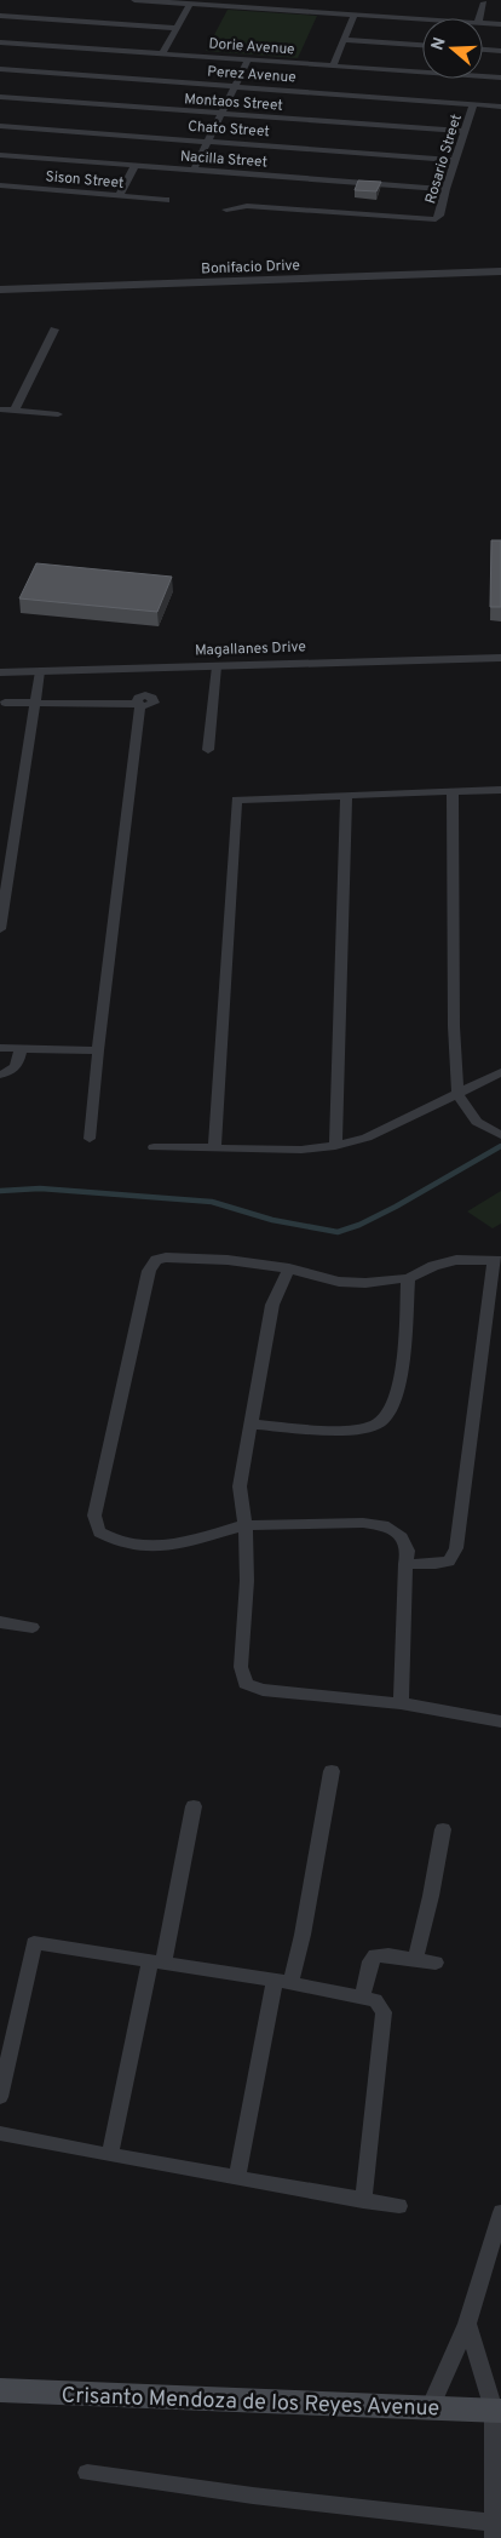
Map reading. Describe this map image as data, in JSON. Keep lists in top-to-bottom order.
{
  "streets": {
    "main road": ["Crisanto Mendoza de los Reyes Avenue"],
    "street": [
      "Dorie Avenue",
      "Perez Avenue",
      "Montaos Street",
      "Chato Street",
      "Nacilla Street",
      "Rosario Street",
      "Sison Street",
      "Bonifacio Drive",
      "Magallanes Drive"
    ]
  },
  "crossings": [
    ["Perez Avenue", "Rosario Street"],
    ["Montaos Street", "Rosario Street"],
    ["Chato Street", "Rosario Street"],
    ["Nacilla Street", "Rosario Street"]
  ],
  "north": "left"
}
